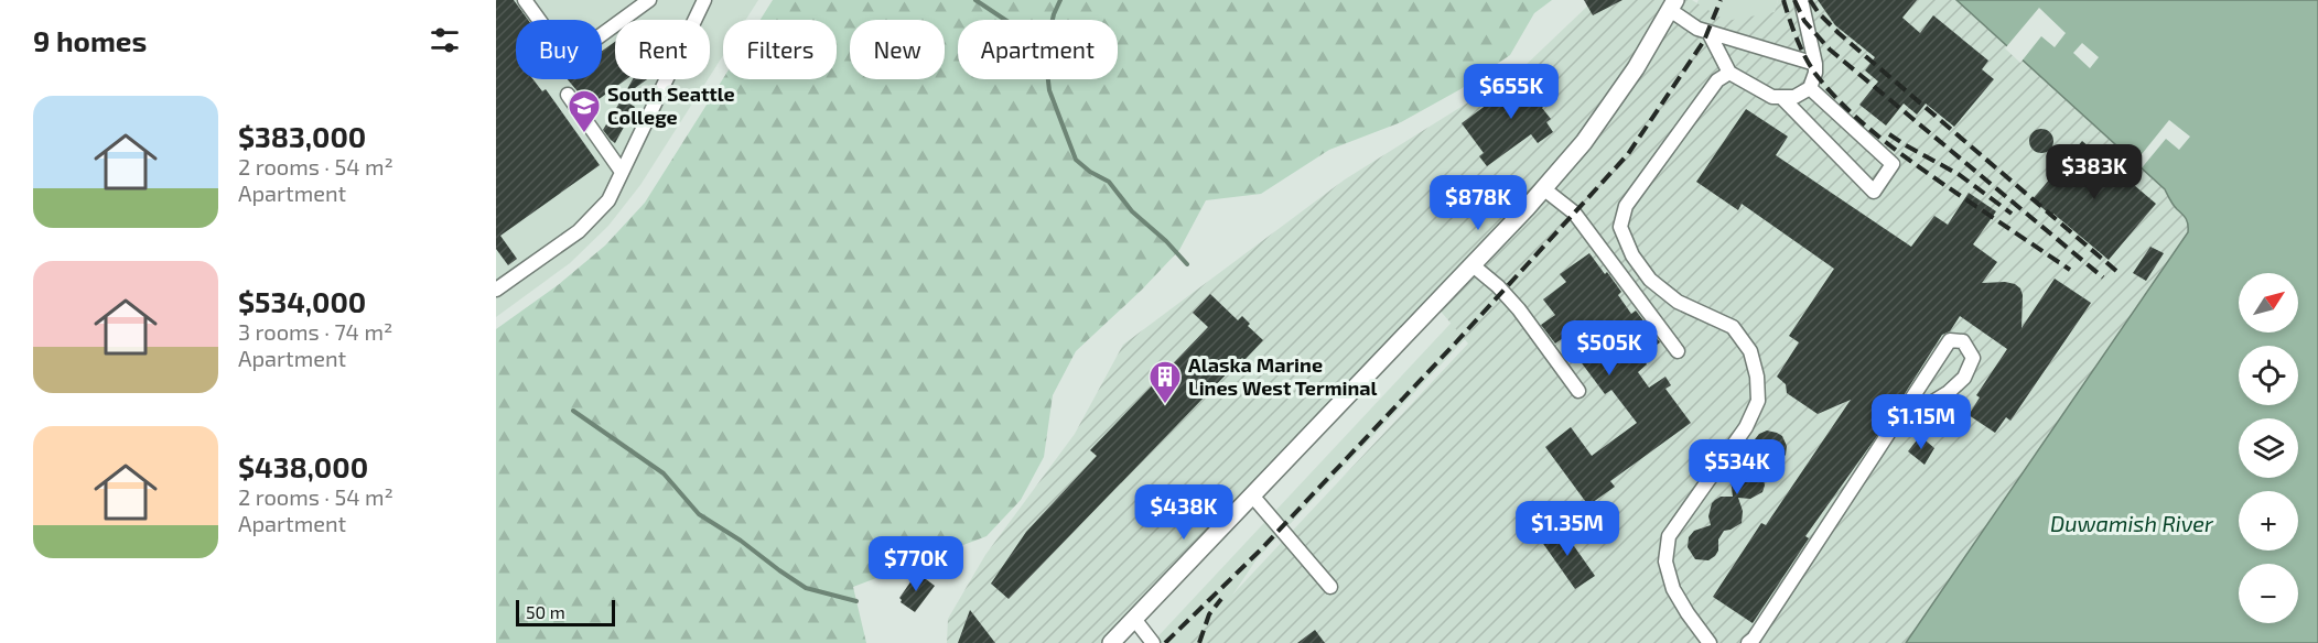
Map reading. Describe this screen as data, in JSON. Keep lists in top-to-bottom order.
{
  "water": ["Duwamish River"],
  "places": {
    "school or university": ["South Seattle College"],
    "building": ["Alaska Marine Lines West Terminal"]
  },
  "scale_bar": "50 m",
  "north": "top right",
  "page": {
    "heading": "9 homes",
    "chip": [
      "Buy",
      "Rent",
      "Filters",
      "New",
      "Apartment"
    ],
    "price": [
      "$655K",
      "$383K",
      "$878K",
      "$505K",
      "$1.15M",
      "$534K",
      "$438K",
      "$1.35M",
      "$770K"
    ],
    "list": [
      {
        "name": "$383,000",
        "note": "2 rooms · 54 m² · Apartment"
      },
      {
        "name": "$534,000",
        "note": "3 rooms · 74 m² · Apartment"
      },
      {
        "name": "$438,000",
        "note": "2 rooms · 54 m² · Apartment"
      }
    ],
    "map_buttons": ["+", "−"],
    "scale": "50 m"
  }
}
